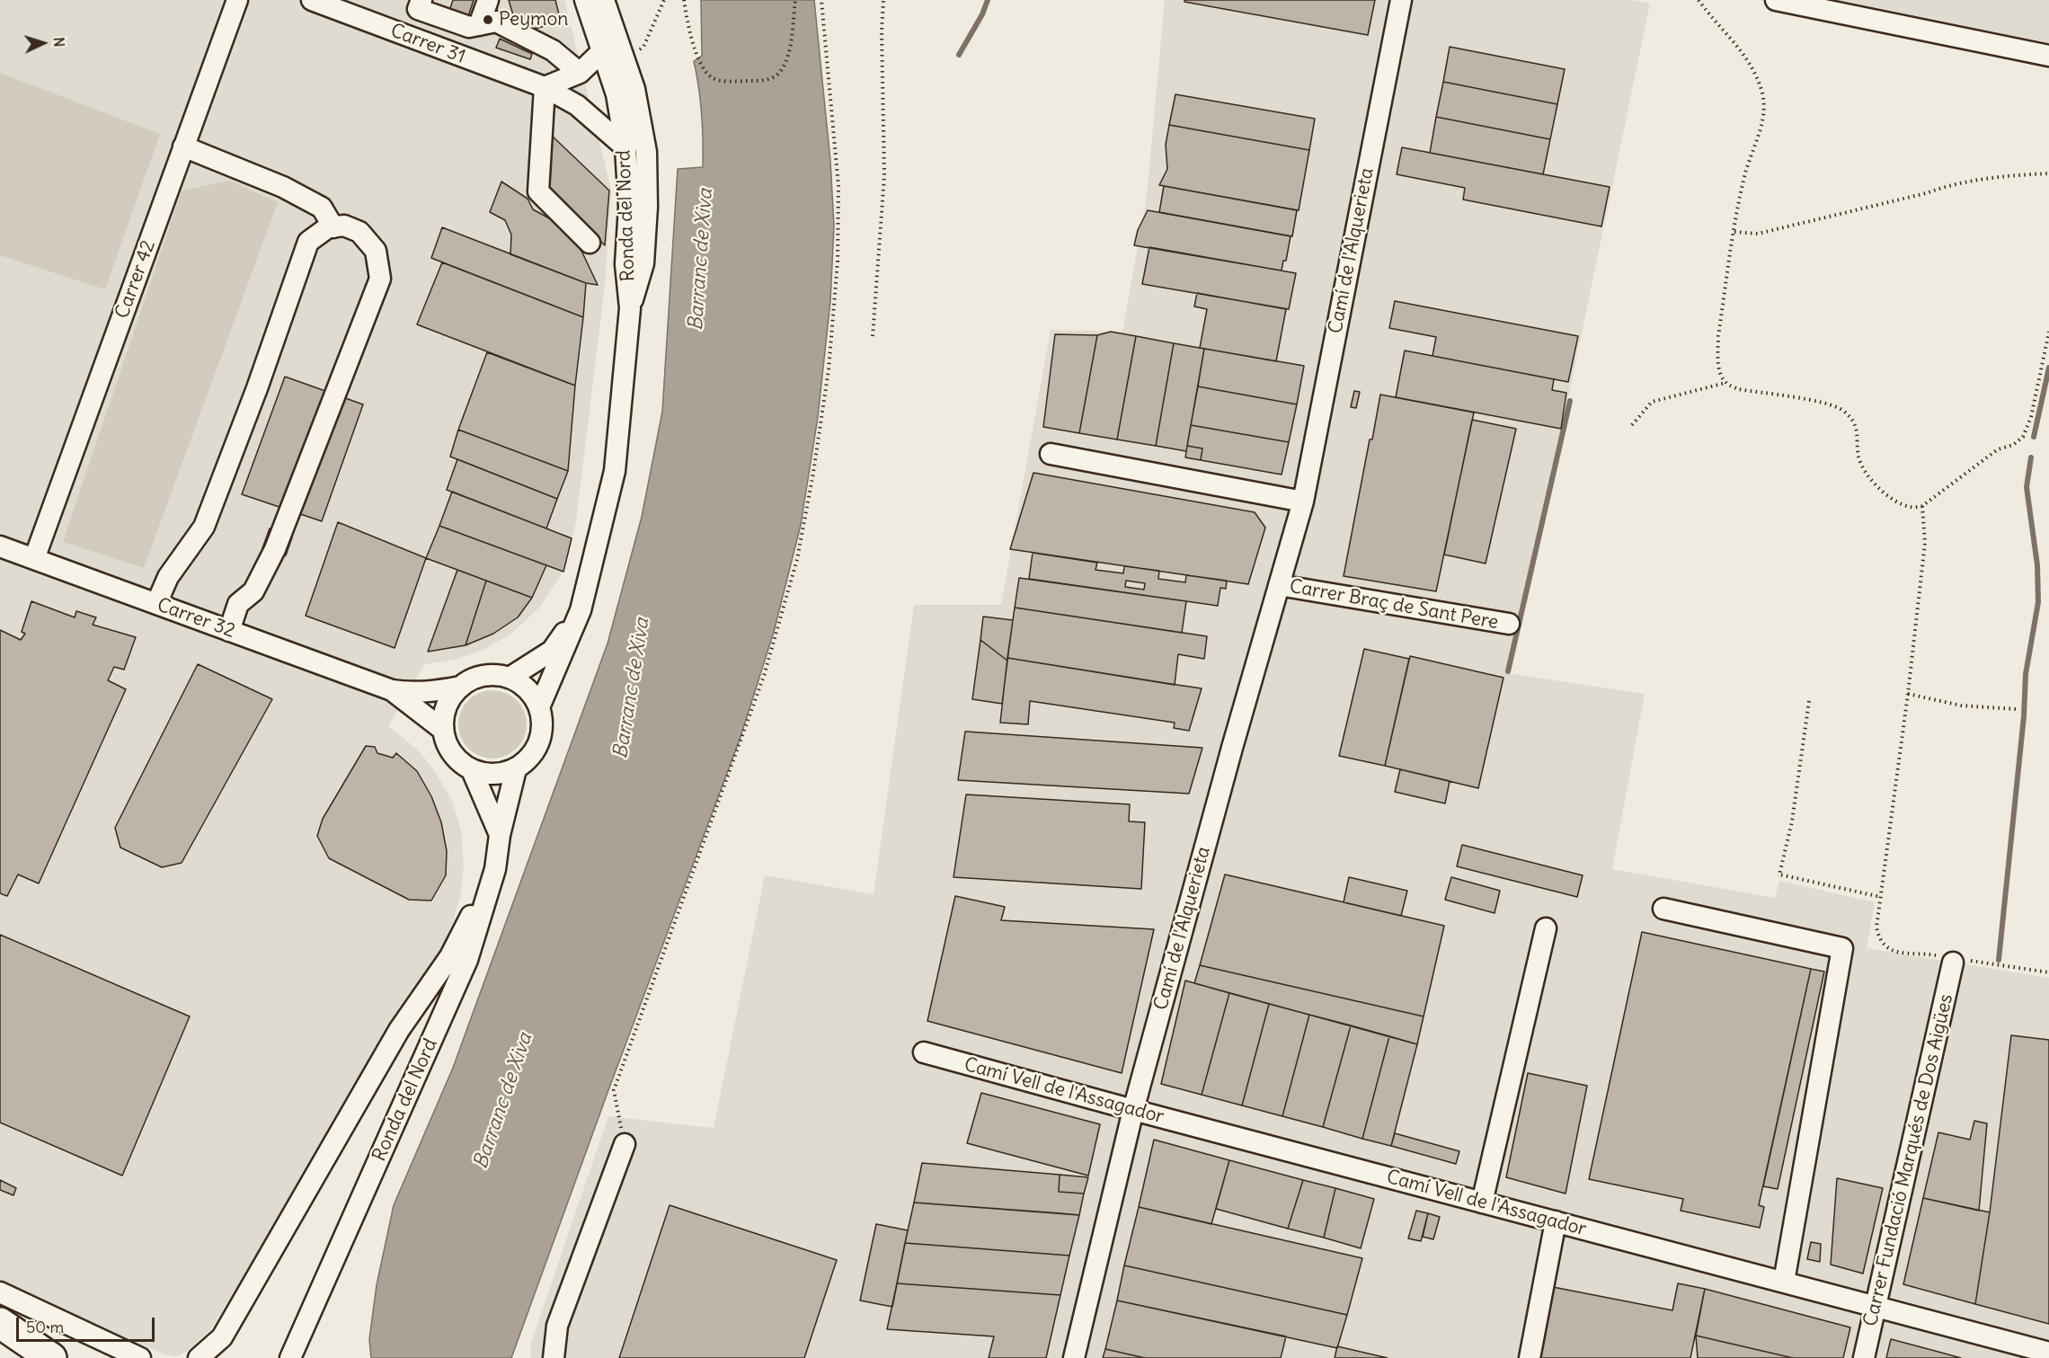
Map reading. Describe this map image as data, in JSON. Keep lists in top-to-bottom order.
{
  "streets": {
    "street": [
      "Carrer 31",
      "Ronda del Nord",
      "Camí de l'Alquerieta",
      "Carrer 42",
      "Carrer Braç de Sant Pere",
      "Carrer 32",
      "Camí Vell de l'Assagador",
      "Carrer Fundació Marqués de Dos Aigües"
    ]
  },
  "crossings": [
    ["Carrer 31", "Ronda del Nord"],
    ["Ronda del Nord", "Carrer 32"],
    ["Camí de l'Alquerieta", "Carrer Braç de Sant Pere"],
    ["Camí de l'Alquerieta", "Camí Vell de l'Assagador"],
    ["Carrer 42", "Carrer 32"],
    ["Camí Vell de l'Assagador", "Carrer Fundació Marqués de Dos Aigües"]
  ],
  "water": ["Barranc de Xiva"],
  "places": ["Peymon"],
  "scale_bar": "50 m",
  "north": "right"
}
